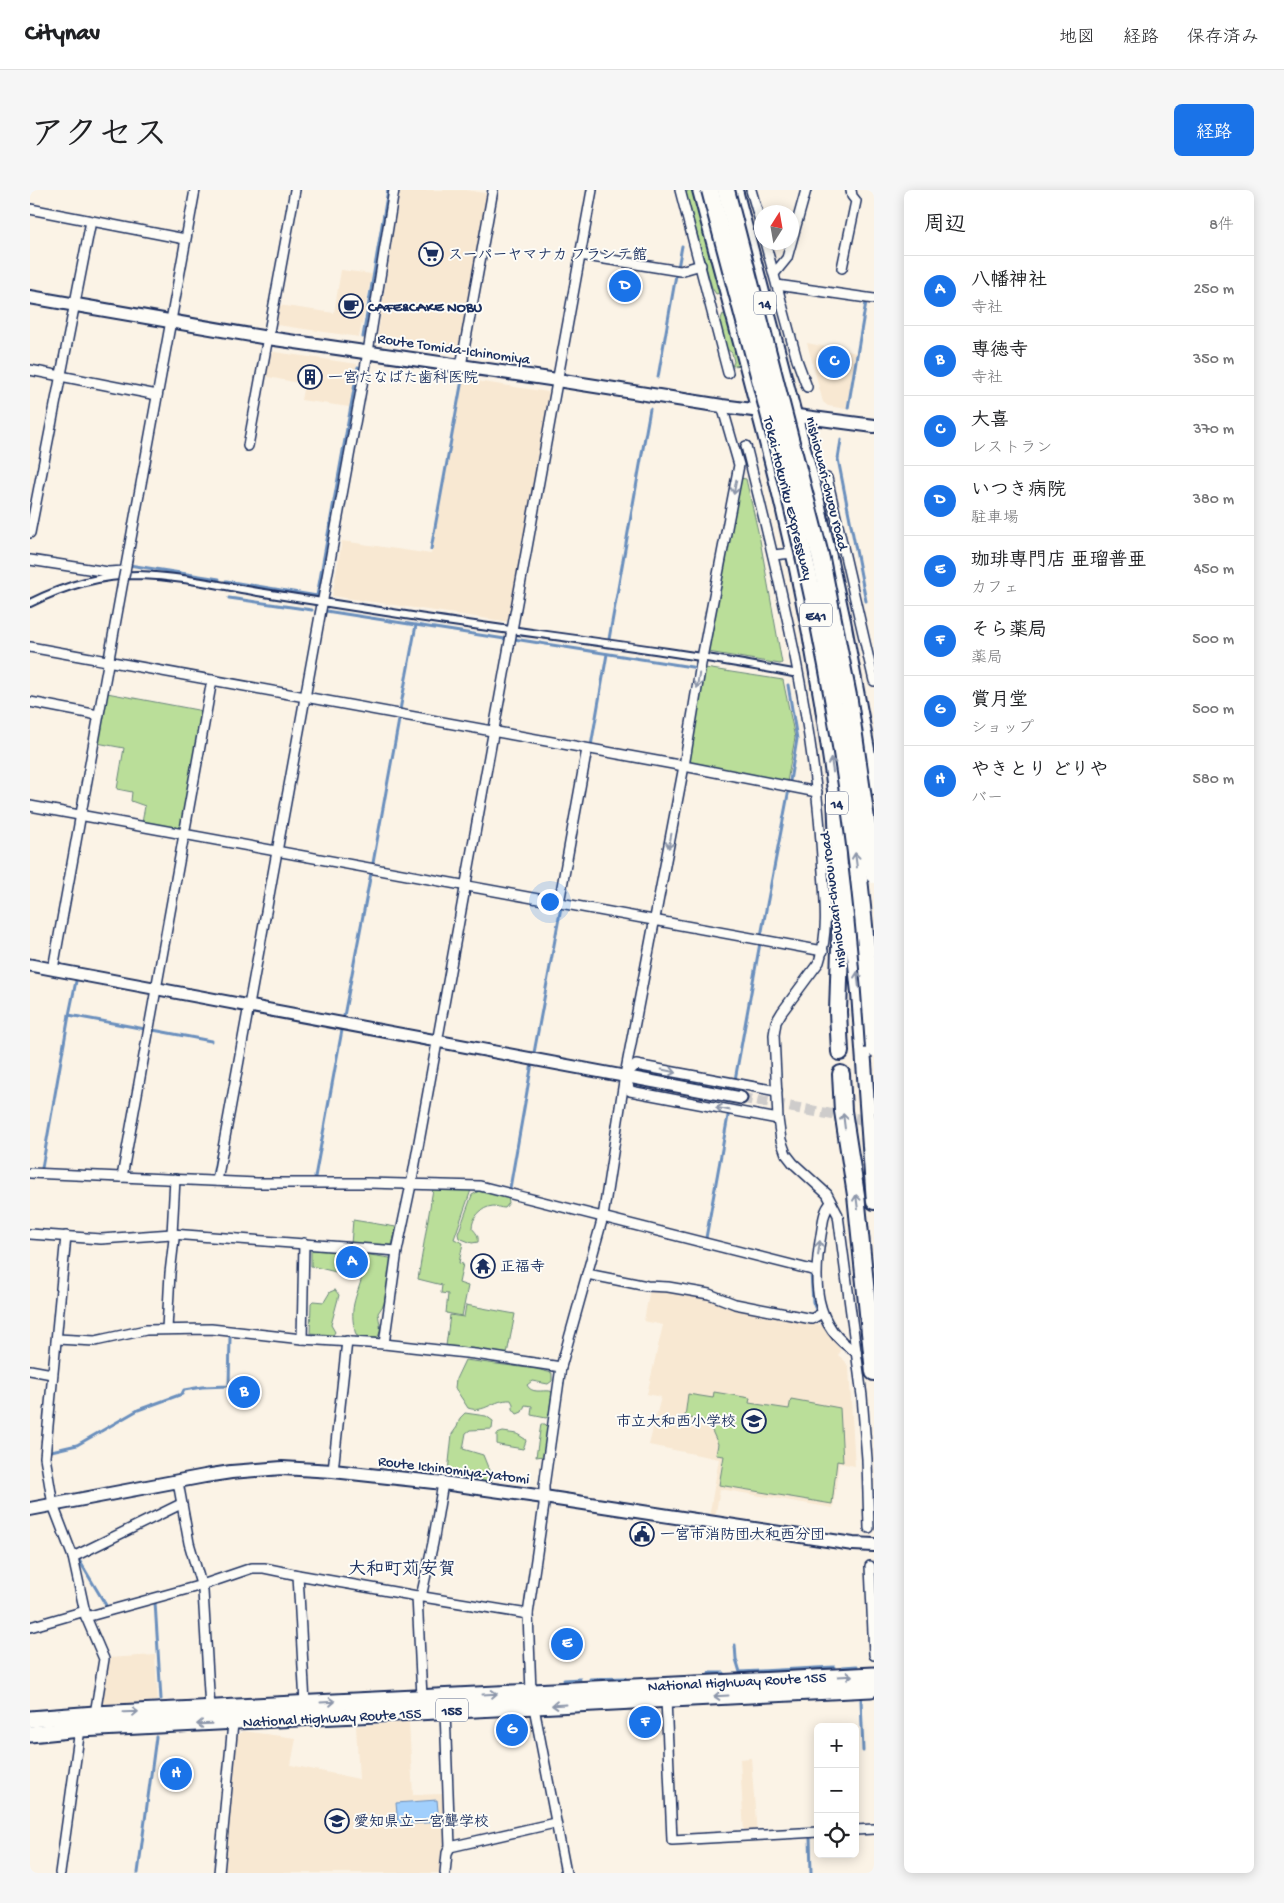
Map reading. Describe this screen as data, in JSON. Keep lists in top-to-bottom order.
{
  "streets": {
    "highway": [
      "Tokai-Hokuriku Expressway",
      "E41",
      "National Highway Route 155",
      "155"
    ],
    "main road": [
      "14",
      "Route Tomida-Ichinomiya",
      "nishiowari-chuou road",
      "Route Ichinomiya-Yatomi"
    ]
  },
  "crossings": [
    ["Route Tomida-Ichinomiya", "nishiowari-chuou road"]
  ],
  "districts": ["大和町苅安賀"],
  "places": {
    "supermarket": ["スーパーヤマナカ フランテ館"],
    "cafe": ["CAFE&CAKE NOBU"],
    "building": ["一宮たなばた歯科医院"],
    "temple": ["正福寺"],
    "school or university": ["市立大和西小学校", "愛知県立一宮聾学校"],
    "public building": ["一宮市消防団大和西分団"]
  },
  "north": "top",
  "page": {
    "header": "Citynav",
    "nav": ["地図", "経路", "保存済み"],
    "title": "アクセス",
    "buttons": "経路",
    "heading": ["周辺", "8件"],
    "list": [
      {
        "mark": "A",
        "name": "八幡神社",
        "note": "寺社",
        "value": "250 m"
      },
      {
        "mark": "B",
        "name": "専徳寺",
        "note": "寺社",
        "value": "350 m"
      },
      {
        "mark": "C",
        "name": "大喜",
        "note": "レストラン",
        "value": "370 m"
      },
      {
        "mark": "D",
        "name": "いつき病院",
        "note": "駐車場",
        "value": "380 m"
      },
      {
        "mark": "E",
        "name": "珈琲専門店 亜瑠普亜",
        "note": "カフェ",
        "value": "450 m"
      },
      {
        "mark": "F",
        "name": "そら薬局",
        "note": "薬局",
        "value": "500 m"
      },
      {
        "mark": "G",
        "name": "賞月堂",
        "note": "ショップ",
        "value": "500 m"
      },
      {
        "mark": "H",
        "name": "やきとり どりや",
        "note": "バー",
        "value": "580 m"
      }
    ],
    "pins": [
      "D",
      "C",
      "A",
      "B",
      "E",
      "F",
      "G",
      "H"
    ],
    "map_buttons": ["+", "−"]
  }
}
